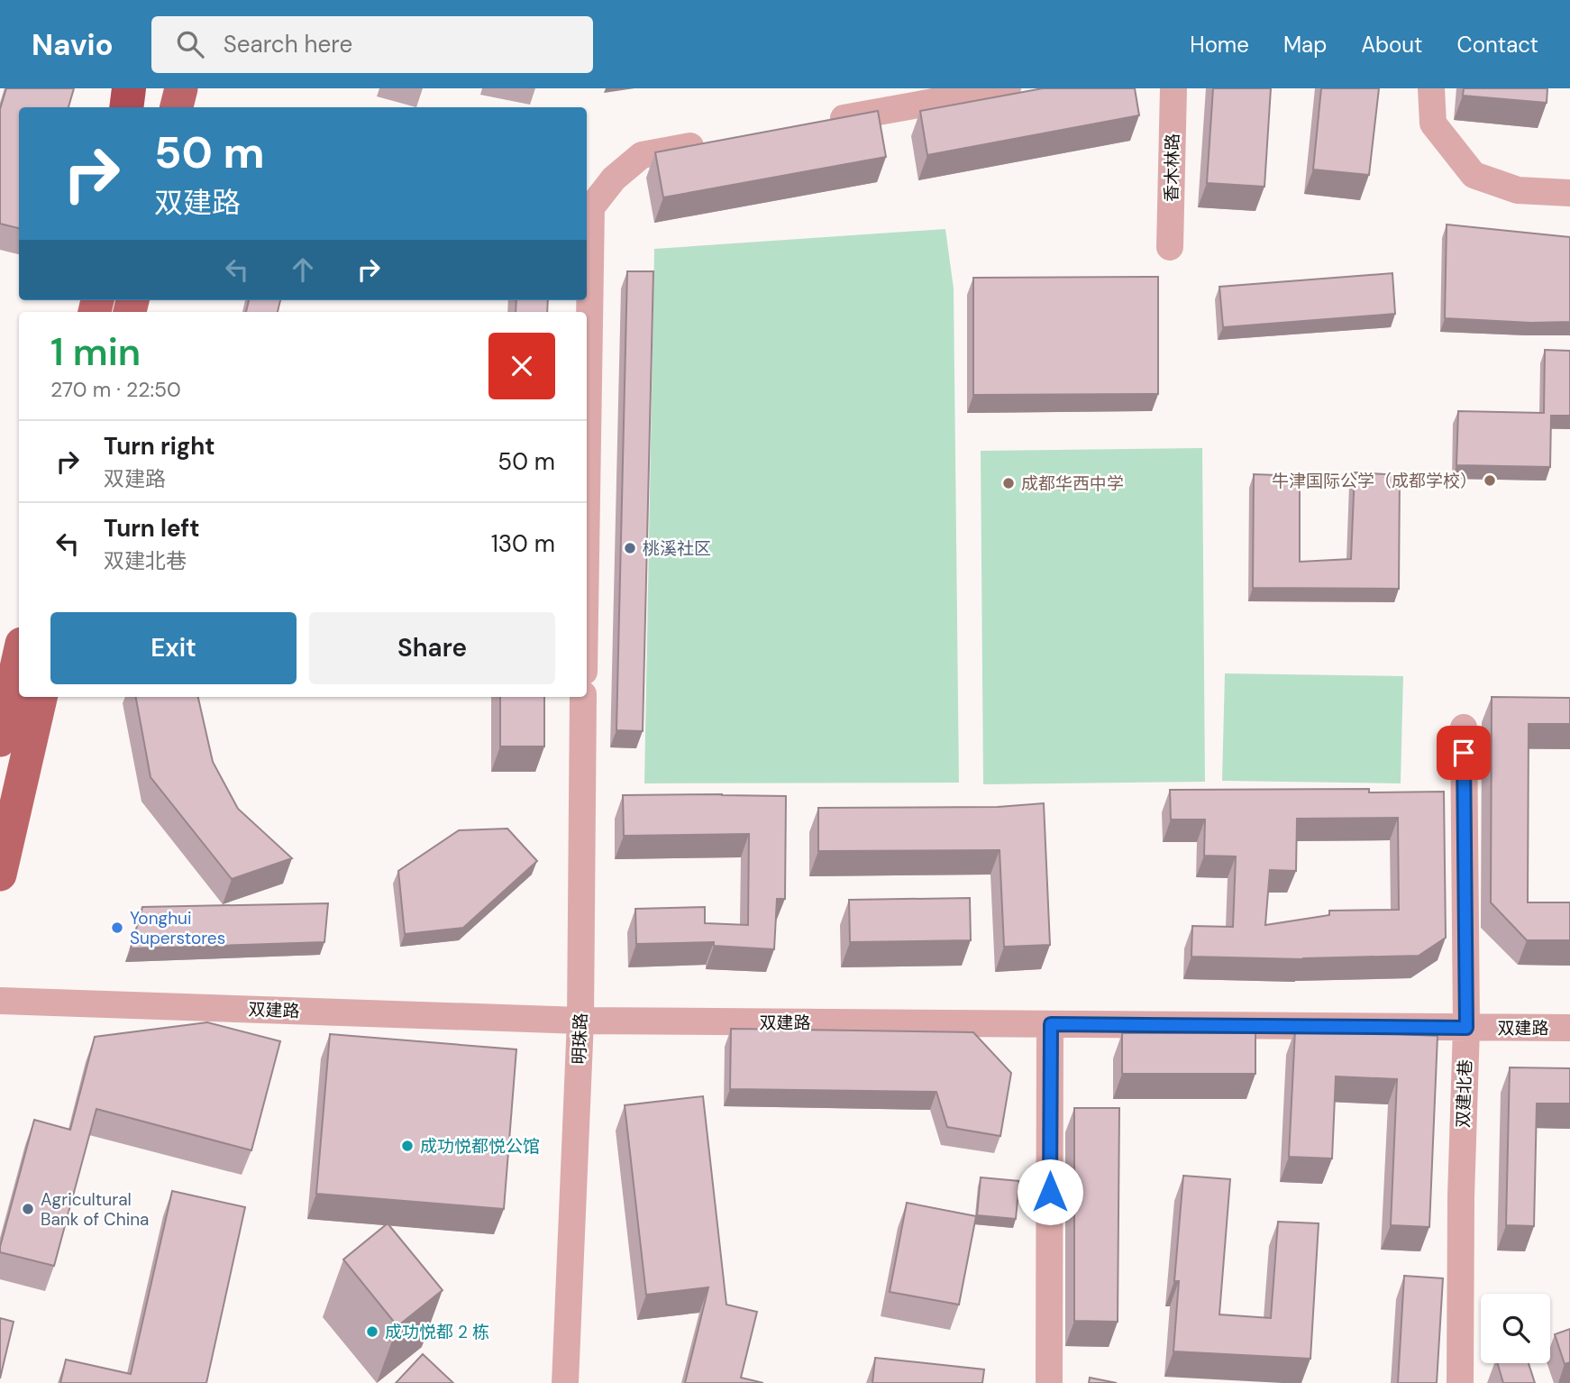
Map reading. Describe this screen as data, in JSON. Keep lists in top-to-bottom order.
{
  "streets": {
    "street": [
      "香木林路",
      "双建路",
      "明珠路",
      "双建北巷"
    ]
  },
  "crossings": [
    ["双建路", "明珠路"],
    ["双建路", "双建北巷"]
  ],
  "places": [
    "牛津国际公学（成都学校）",
    "成都华西中学",
    "桃溪社区",
    "Yonghui Superstores",
    "成功悦都悦公馆",
    "Agricultural Bank of China",
    "成功悦都 2 栋"
  ],
  "page": {
    "header": "Navio",
    "search": "Search here",
    "nav": [
      "Home",
      "Map",
      "About",
      "Contact"
    ],
    "turn": ["50 m", "双建路"],
    "heading": ["1 min", "270 m · 22:50"],
    "list": [
      {
        "name": "Turn right",
        "note": "双建路",
        "value": "50 m"
      },
      {
        "name": "Turn left",
        "note": "双建北巷",
        "value": "130 m"
      }
    ],
    "buttons": ["Exit", "Share"]
  }
}
